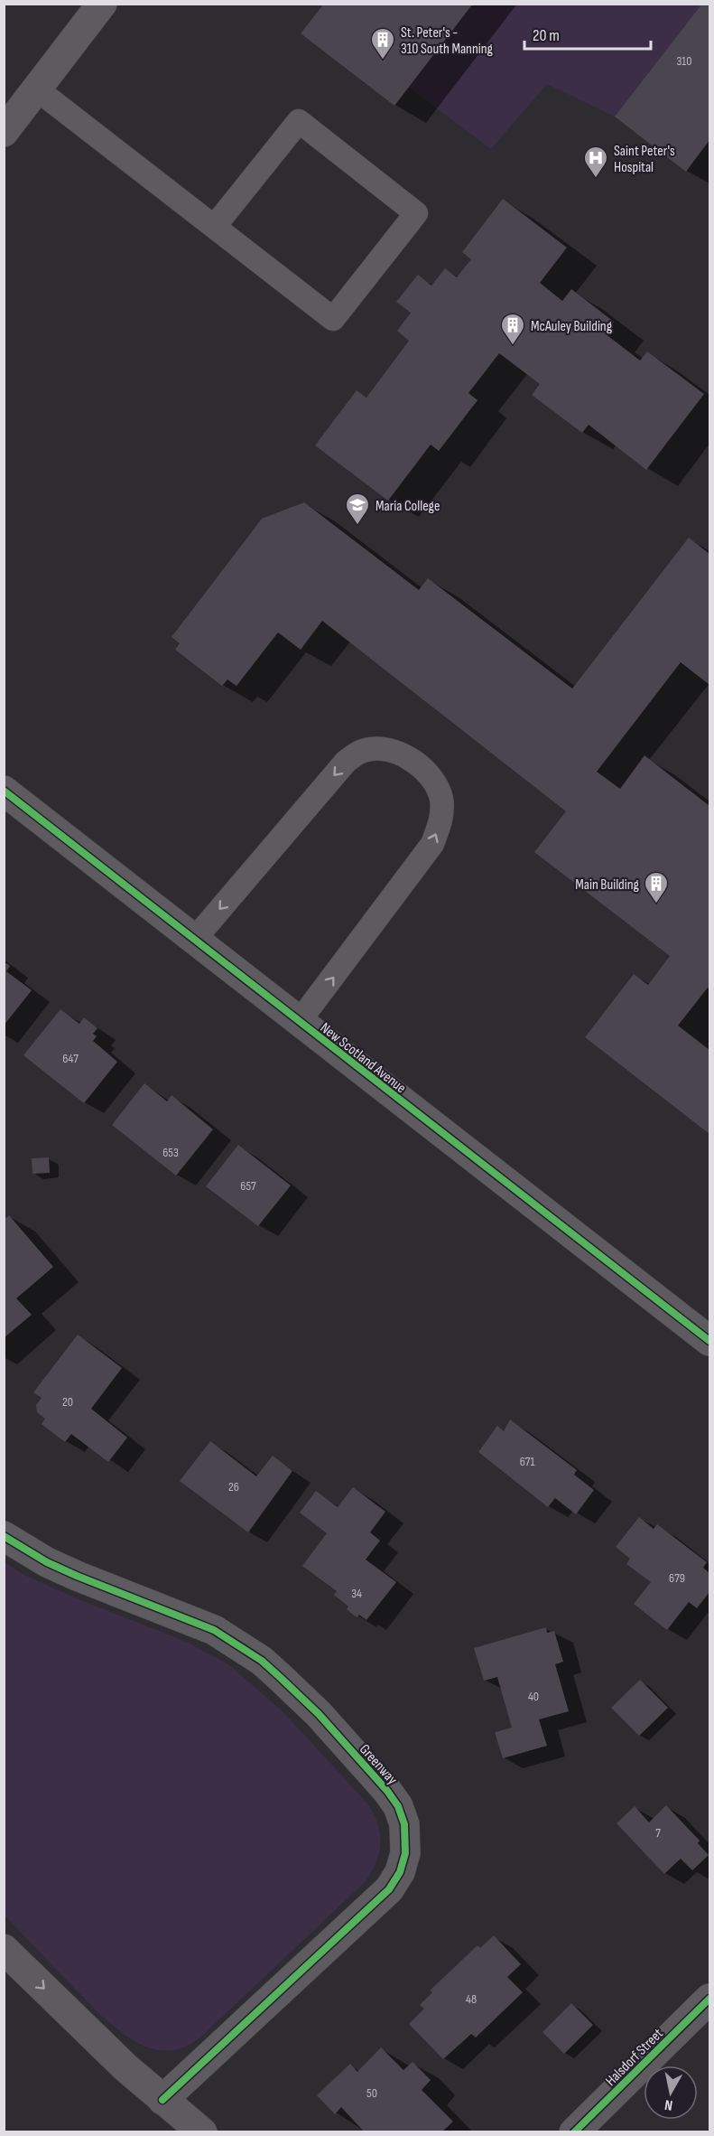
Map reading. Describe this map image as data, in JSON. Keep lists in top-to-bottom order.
{
  "streets": {
    "street": ["New Scotland Avenue", "Greenway", "Halsdorf Street"]
  },
  "places": {
    "building": ["St. Peter's - 310 South Manning", "McAuley Building", "Main Building"],
    "hospital": ["Saint Peter's Hospital"],
    "school or university": ["Maria College"]
  },
  "house_numbers": [
    "310",
    "647",
    "653",
    "657",
    "20",
    "671",
    "26",
    "679",
    "34",
    "40",
    "7",
    "48",
    "50"
  ],
  "scale_bar": "20 m",
  "north": "bottom"
}
